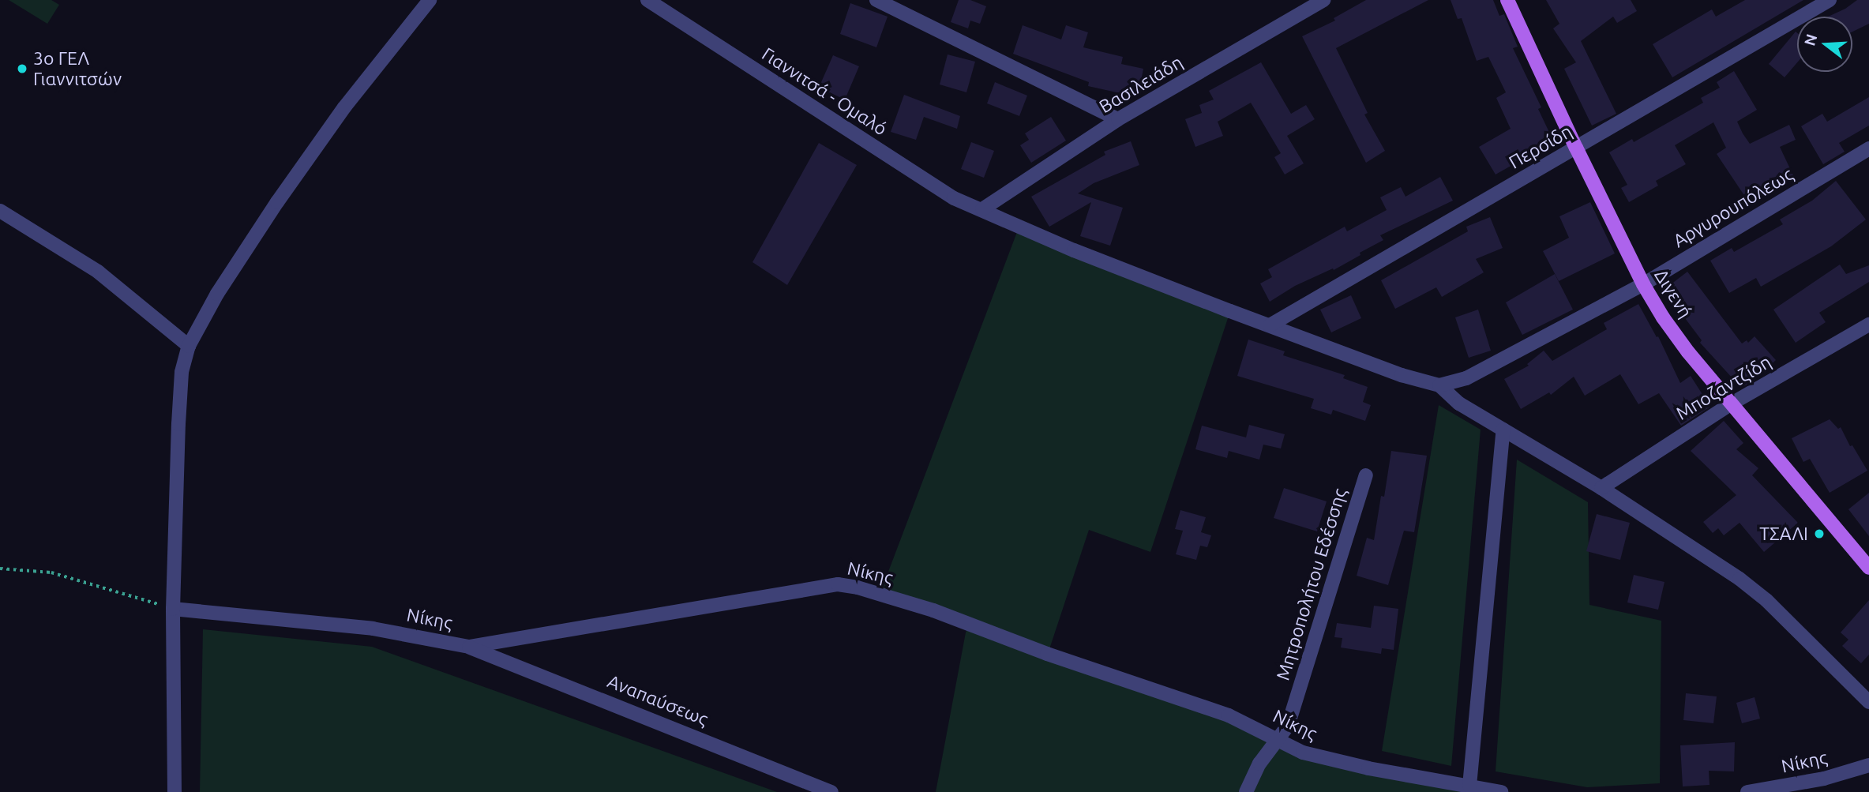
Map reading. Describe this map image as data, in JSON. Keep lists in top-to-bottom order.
{
  "streets": {
    "main road": ["Διγενή"],
    "street": [
      "Βασιλειάδη",
      "Γιαννιτσά - Ομαλό",
      "Περσίδη",
      "Αργυρουπόλεως",
      "Μποζαντζίδη",
      "Νίκης",
      "Μητροπολήτου Εδέσσης",
      "Αναπαύσεως"
    ]
  },
  "crossings": [
    ["Βασιλειάδη", "Γιαννιτσά - Ομαλό"],
    ["Γιαννιτσά - Ομαλό", "Περσίδη"],
    ["Γιαννιτσά - Ομαλό", "Αργυρουπόλεως"],
    ["Περσίδη", "Διγενή"],
    ["Αργυρουπόλεως", "Διγενή"],
    ["Διγενή", "Μποζαντζίδη"],
    ["Νίκης", "Μητροπολήτου Εδέσσης"],
    ["Νίκης", "Αναπαύσεως"]
  ],
  "places": ["3ο ΓΕΛ Γιαννιτσών", "ΤΣΑΛΙ"],
  "north": "left"
}
